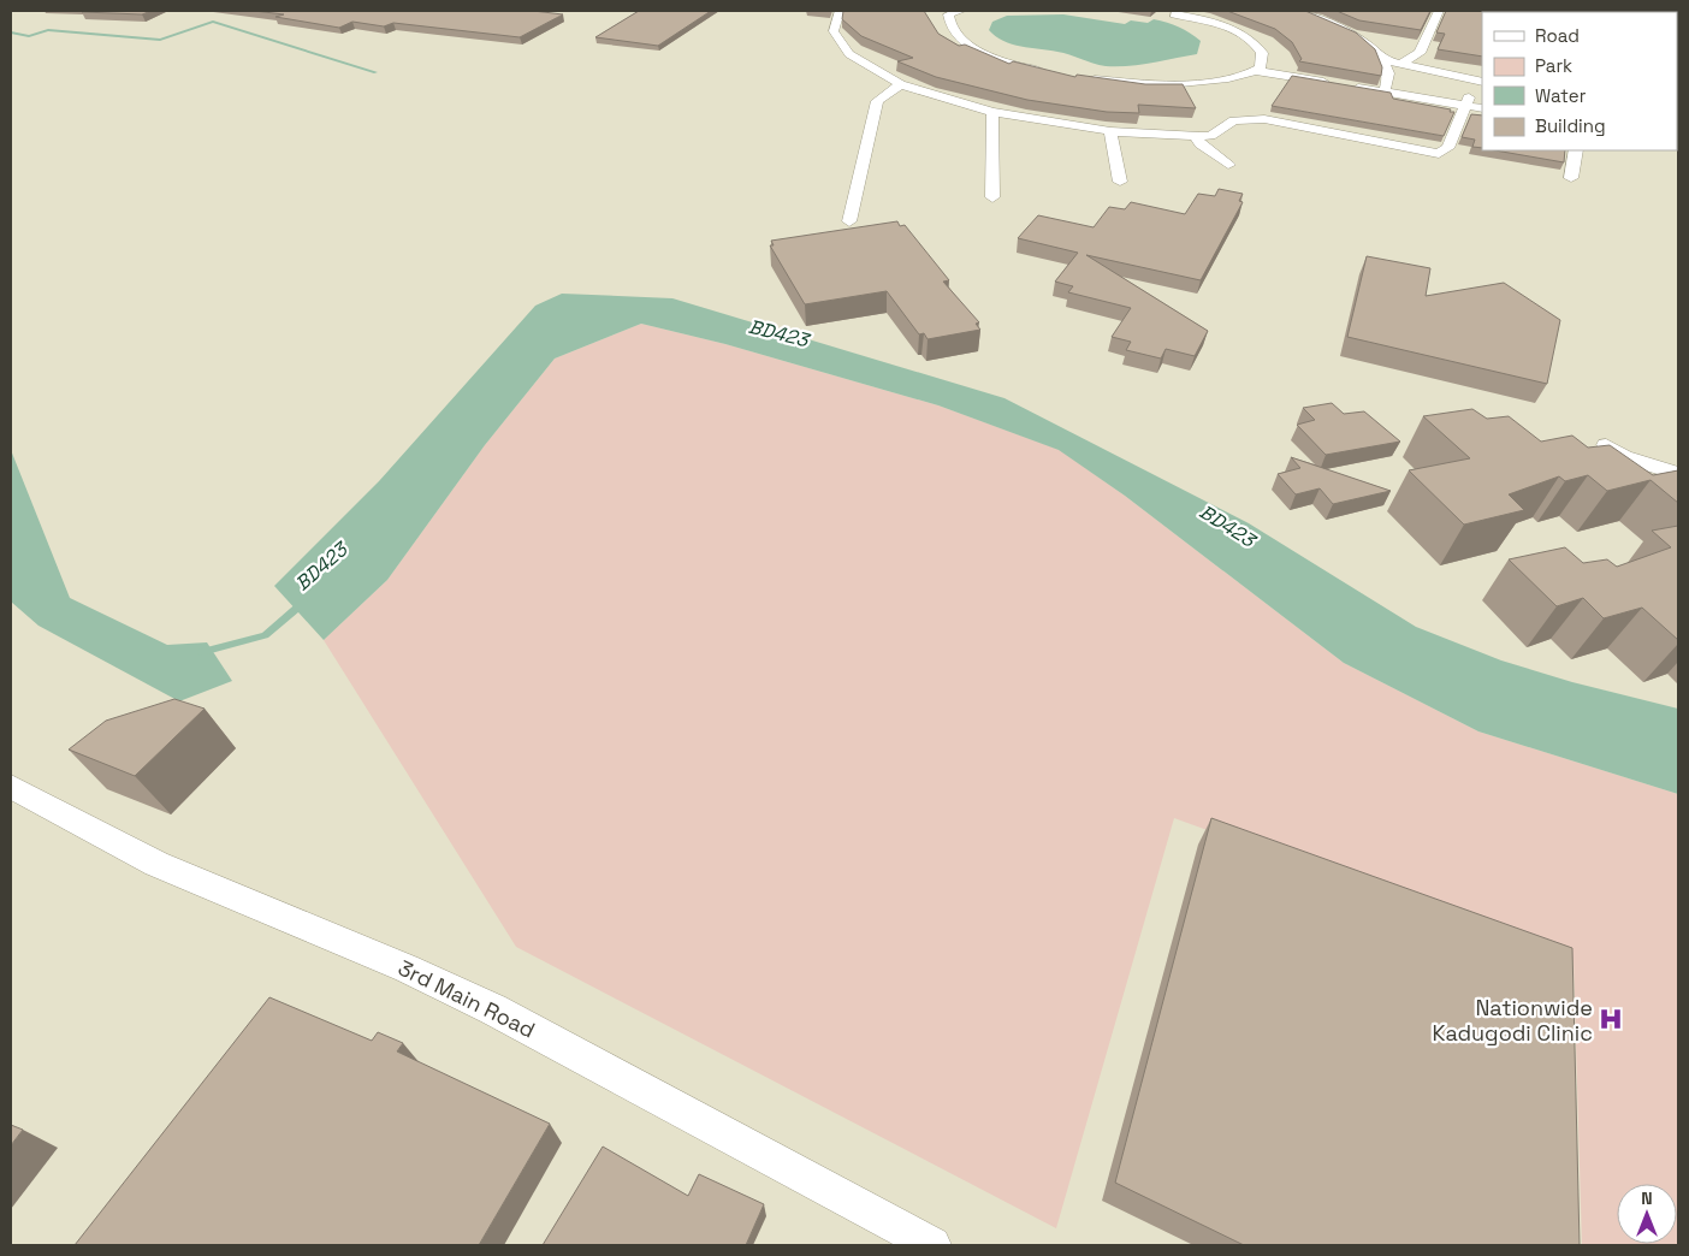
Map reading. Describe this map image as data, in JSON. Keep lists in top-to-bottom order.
{
  "streets": {
    "street": ["3rd Main Road"]
  },
  "water": ["BD423"],
  "places": {
    "hospital": ["Nationwide Kadugodi Clinic"]
  },
  "legend": [
    "Road",
    "Park",
    "Water",
    "Building"
  ],
  "north": "top"
}
